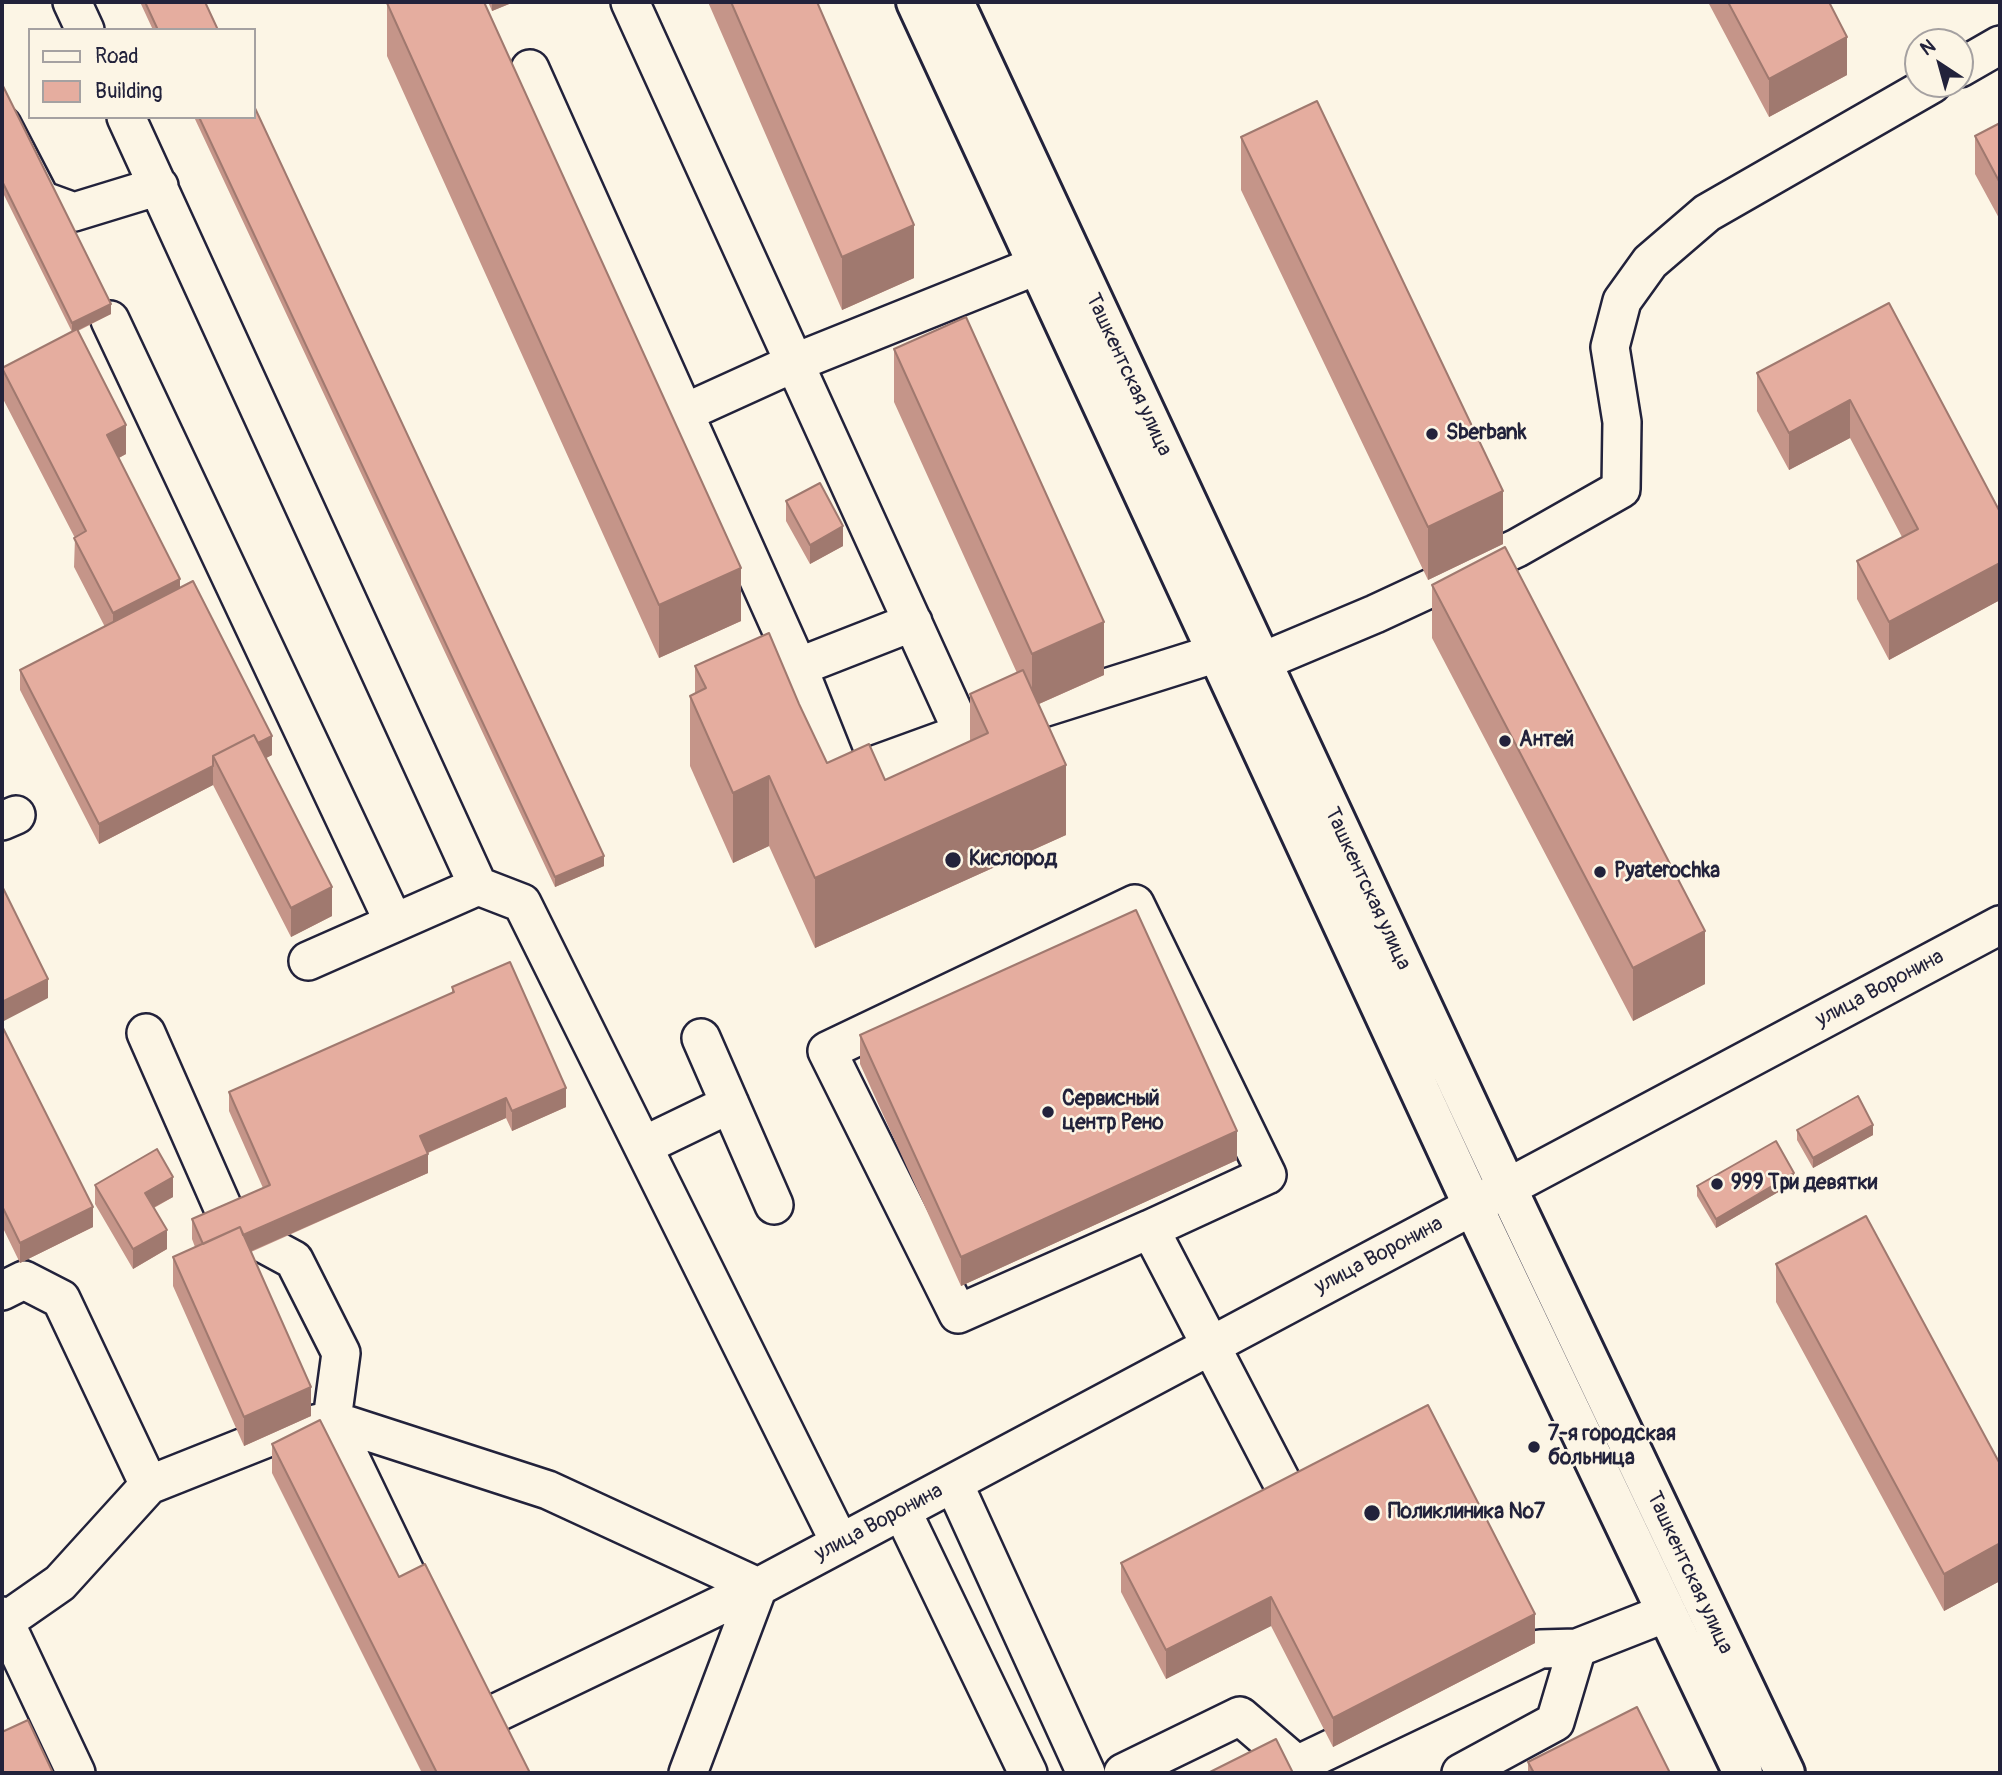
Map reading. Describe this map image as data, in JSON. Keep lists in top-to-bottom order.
{
  "streets": {
    "main road": ["Ташкентская улица"],
    "street": ["улица Воронина"]
  },
  "crossings": [
    ["Ташкентская улица", "улица Воронина"]
  ],
  "places": [
    "Sberbank",
    "Антей",
    "Кислород",
    "Pyaterochka",
    "Сервисный центр Рено",
    "999 Три девятки",
    "7-я городская больница",
    "Поликлиника №7"
  ],
  "legend": ["Road", "Building"],
  "north": "top left"
}
